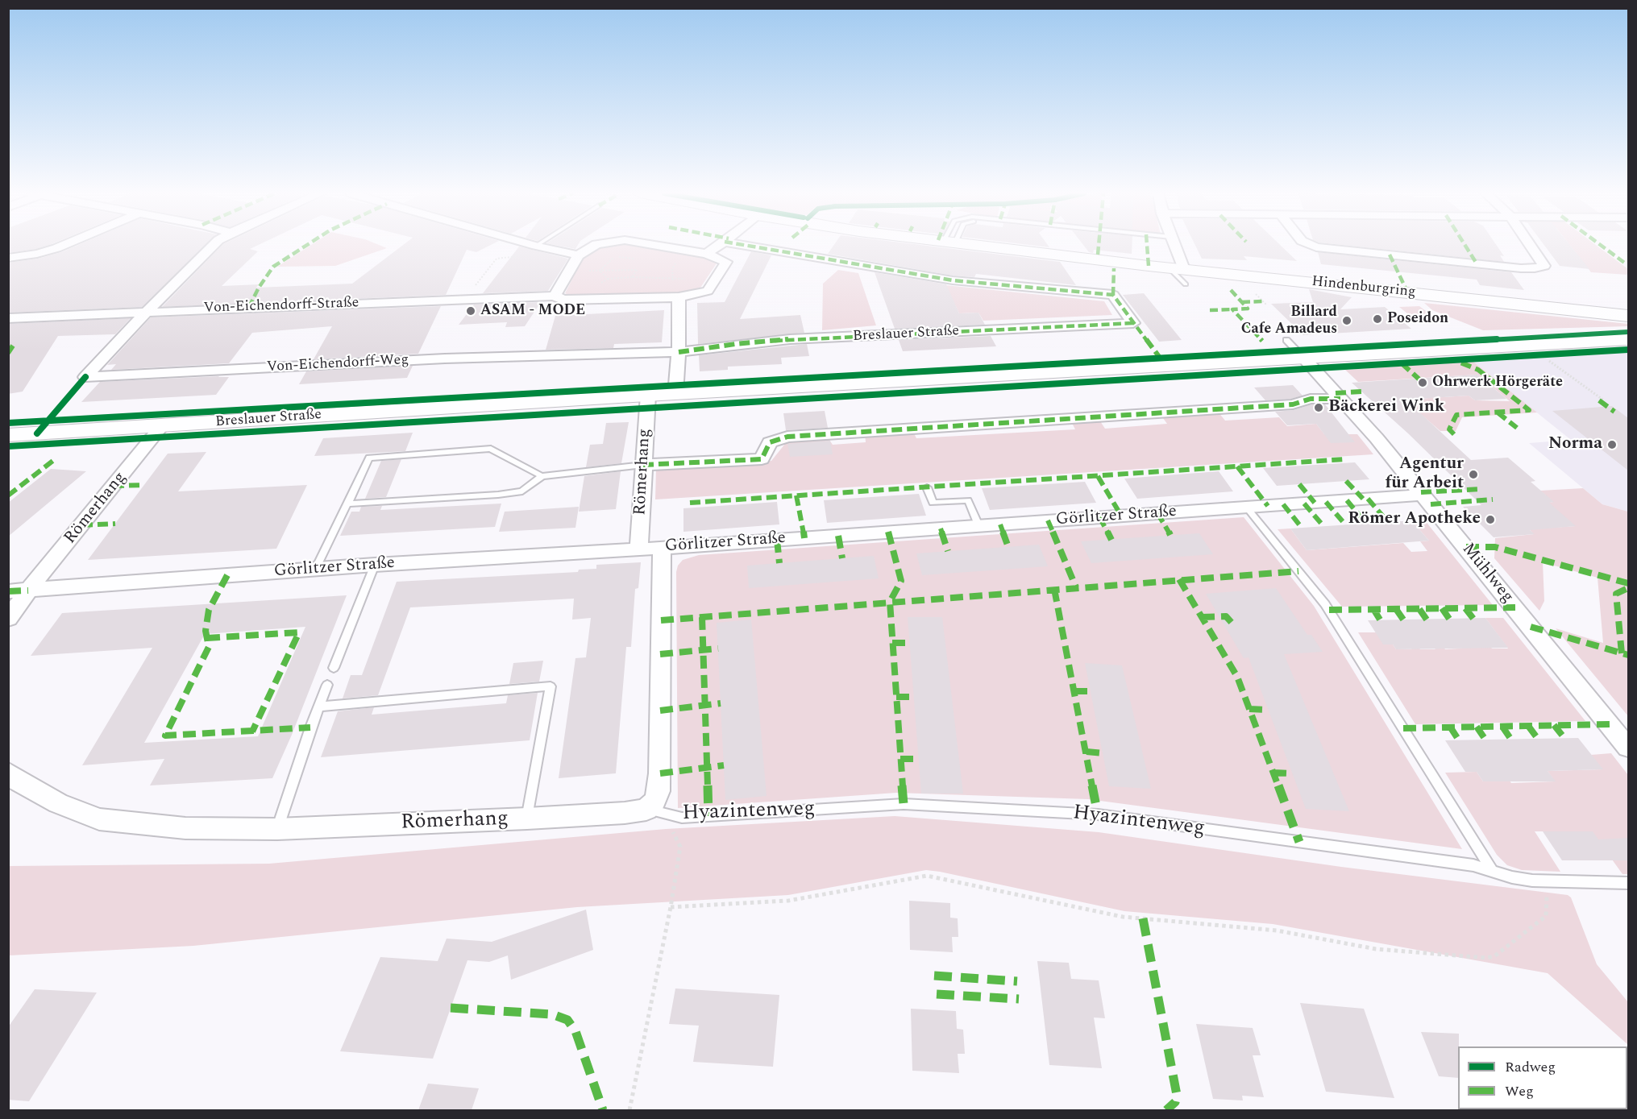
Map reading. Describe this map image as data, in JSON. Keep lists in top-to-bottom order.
{
  "streets": {
    "main road": ["Hindenburgring", "Breslauer Straße"],
    "street": [
      "Von-Eichendorff-Straße",
      "Von-Eichendorff-Weg",
      "Römerhang",
      "Görlitzer Straße",
      "Mühlweg"
    ],
    "lane": ["Hyazintenweg"]
  },
  "crossings": [
    ["Von-Eichendorff-Straße", "Von-Eichendorff-Weg"],
    ["Breslauer Straße", "Von-Eichendorff-Weg"],
    ["Breslauer Straße", "Römerhang"],
    ["Breslauer Straße", "Mühlweg"],
    ["Römerhang", "Görlitzer Straße"],
    ["Römerhang", "Hyazintenweg"],
    ["Görlitzer Straße", "Mühlweg"]
  ],
  "places": [
    "ASAM - MODE",
    "Poseidon",
    "Billard Cafe Amadeus",
    "Ohrwerk Hörgeräte",
    "Bäckerei Wink",
    "Norma",
    "Agentur für Arbeit",
    "Römer Apotheke"
  ],
  "legend": ["Radweg", "Weg"]
}
